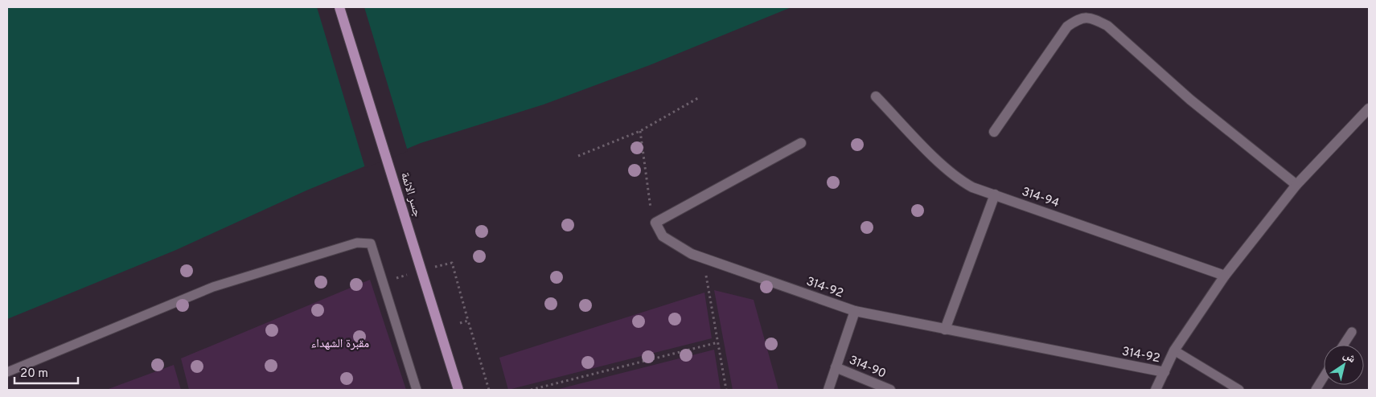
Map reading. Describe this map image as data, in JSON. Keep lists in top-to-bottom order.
{
  "streets": {
    "main road": ["جسر الائمة"],
    "street": ["314-94", "314-92", "314-90"]
  },
  "parks": ["مقبرة الشهداء"],
  "scale_bar": "20 m",
  "north": "top right"
}
